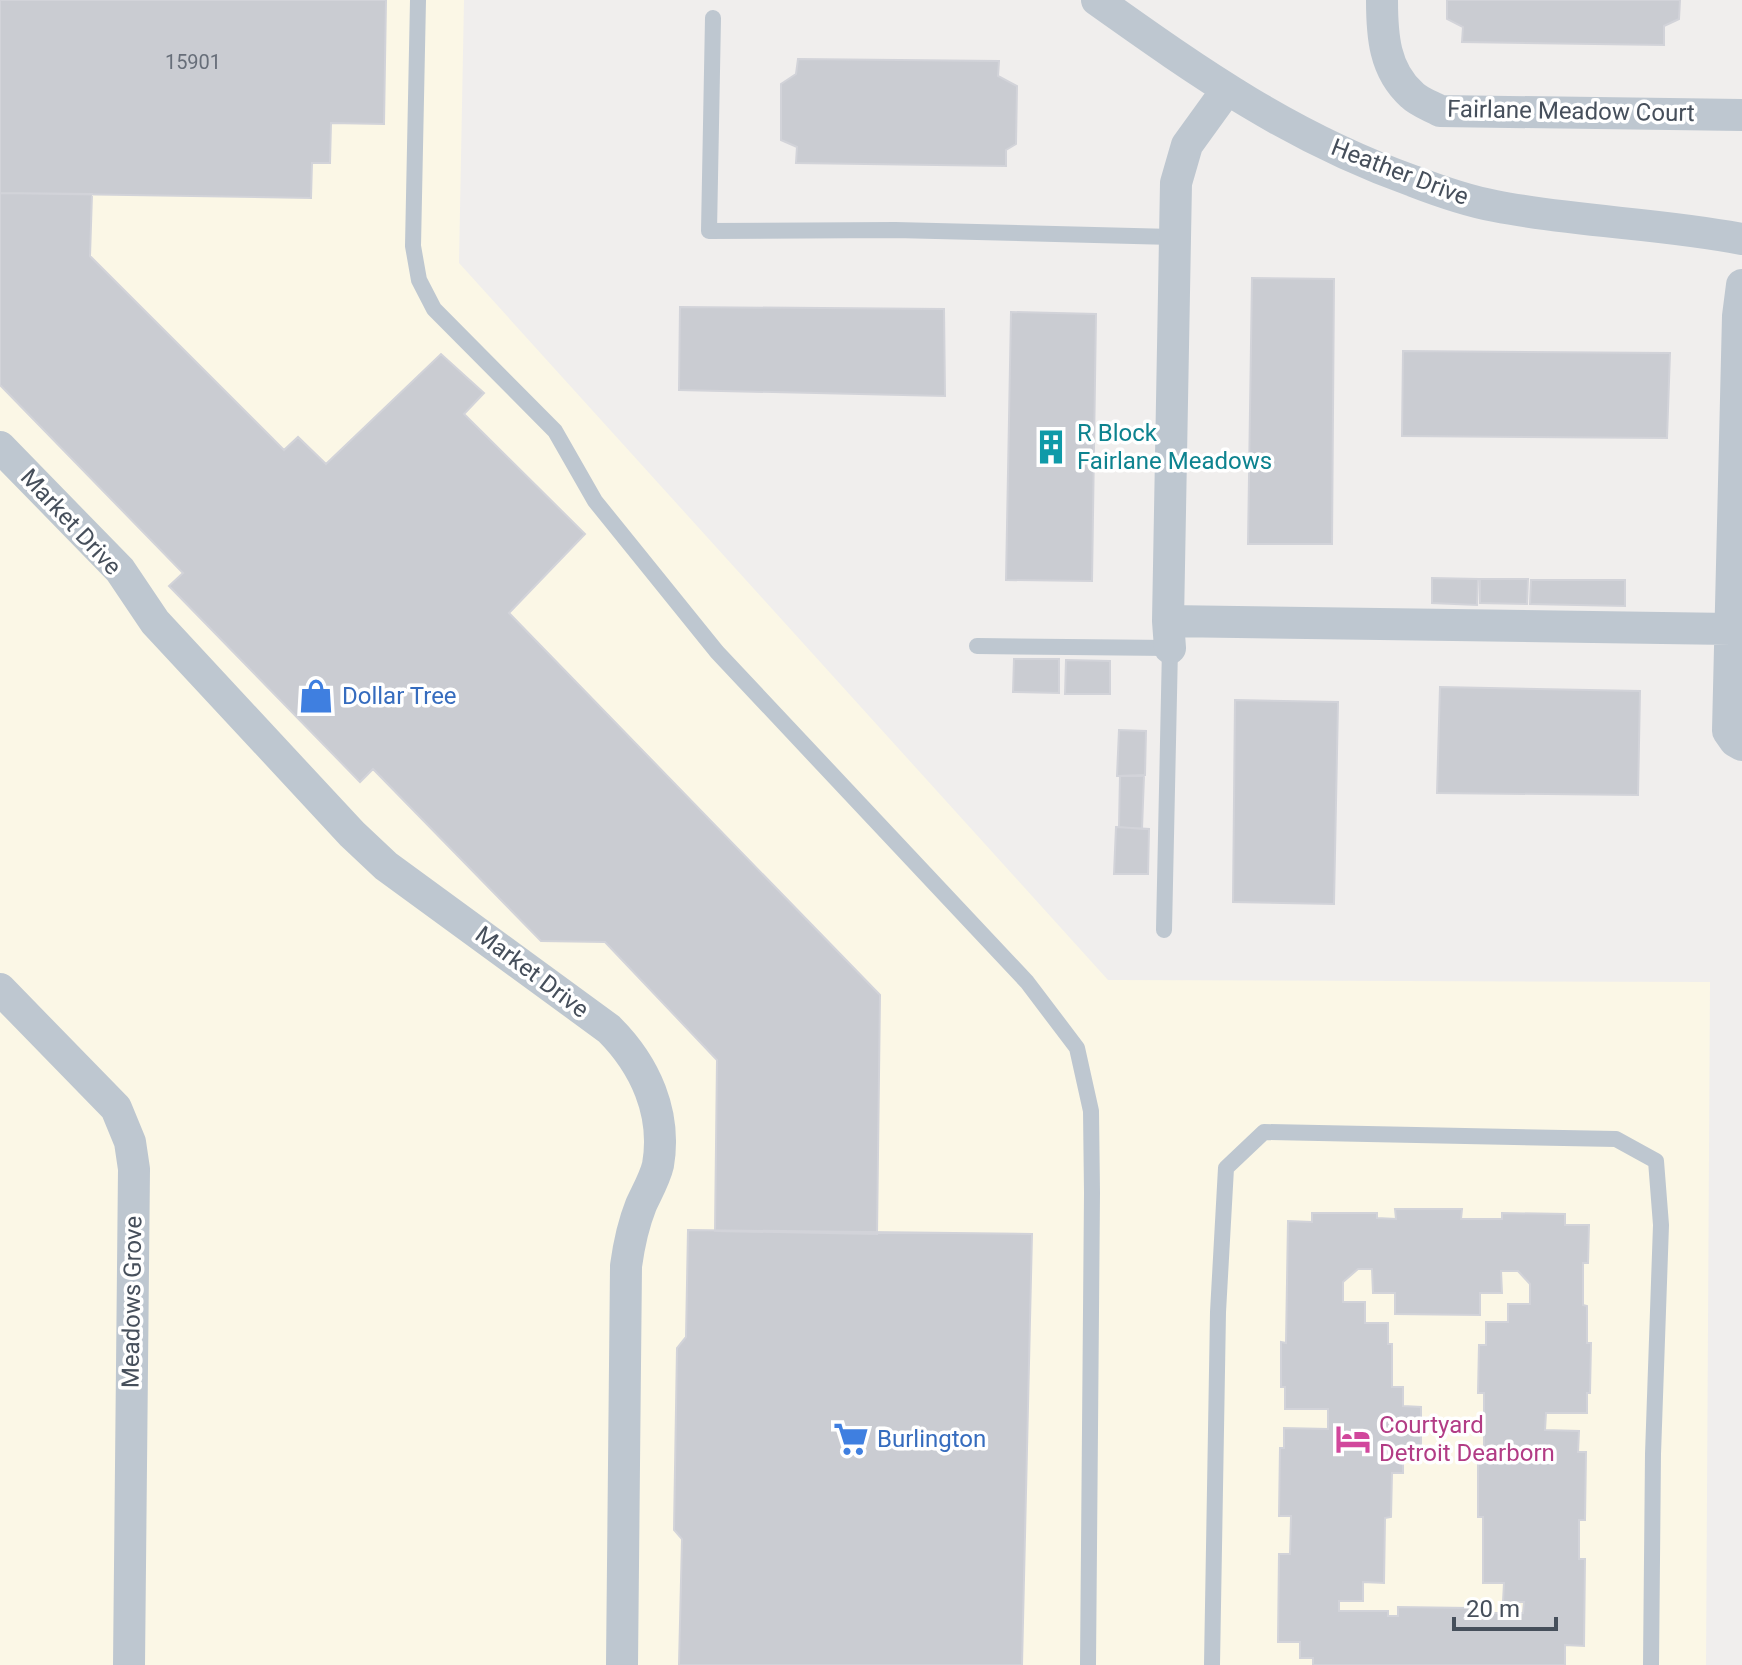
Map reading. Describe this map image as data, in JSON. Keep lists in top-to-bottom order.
{
  "streets": {
    "street": [
      "Fairlane Meadow Court",
      "Heather Drive",
      "Market Drive",
      "Meadows Grove"
    ]
  },
  "places": {
    "building": ["R Block Fairlane Meadows"],
    "shop": ["Dollar Tree"],
    "supermarket": ["Burlington"],
    "hotel": ["Courtyard Detroit Dearborn"]
  },
  "house_numbers": ["15901"],
  "scale_bar": "20 m"
}
